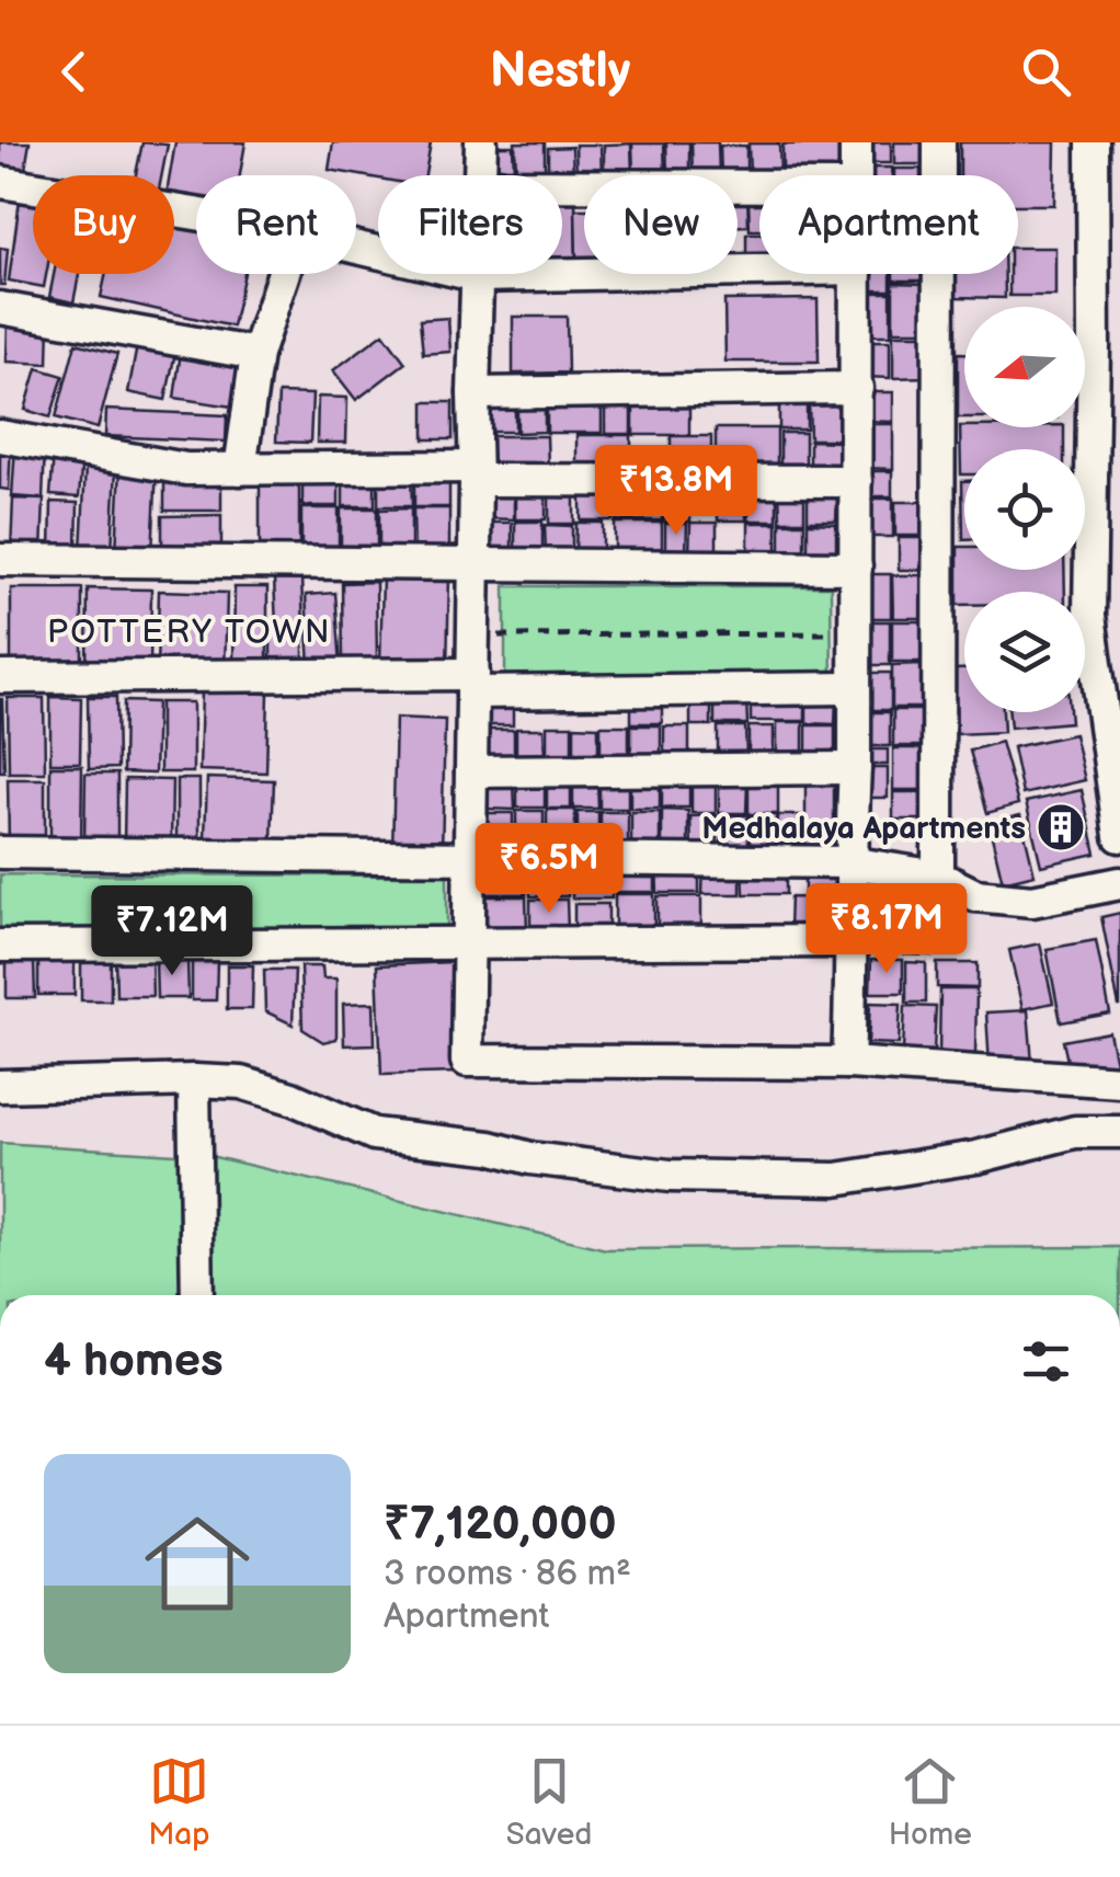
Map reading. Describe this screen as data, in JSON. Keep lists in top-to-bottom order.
{
  "districts": ["POTTERY TOWN"],
  "places": {
    "building": ["Medhalaya Apartments"]
  },
  "north": "left",
  "page": {
    "header": "Nestly",
    "chip": [
      "Buy",
      "Rent",
      "Filters",
      "New",
      "Apartment"
    ],
    "price": [
      "₹13.8M",
      "₹6.5M",
      "₹8.17M",
      "₹7.12M"
    ],
    "heading": "4 homes",
    "list": [
      {
        "name": "₹7,120,000",
        "note": "3 rooms · 86 m² · Apartment"
      }
    ],
    "tabs": ["Map", "Saved", "Home"]
  }
}
